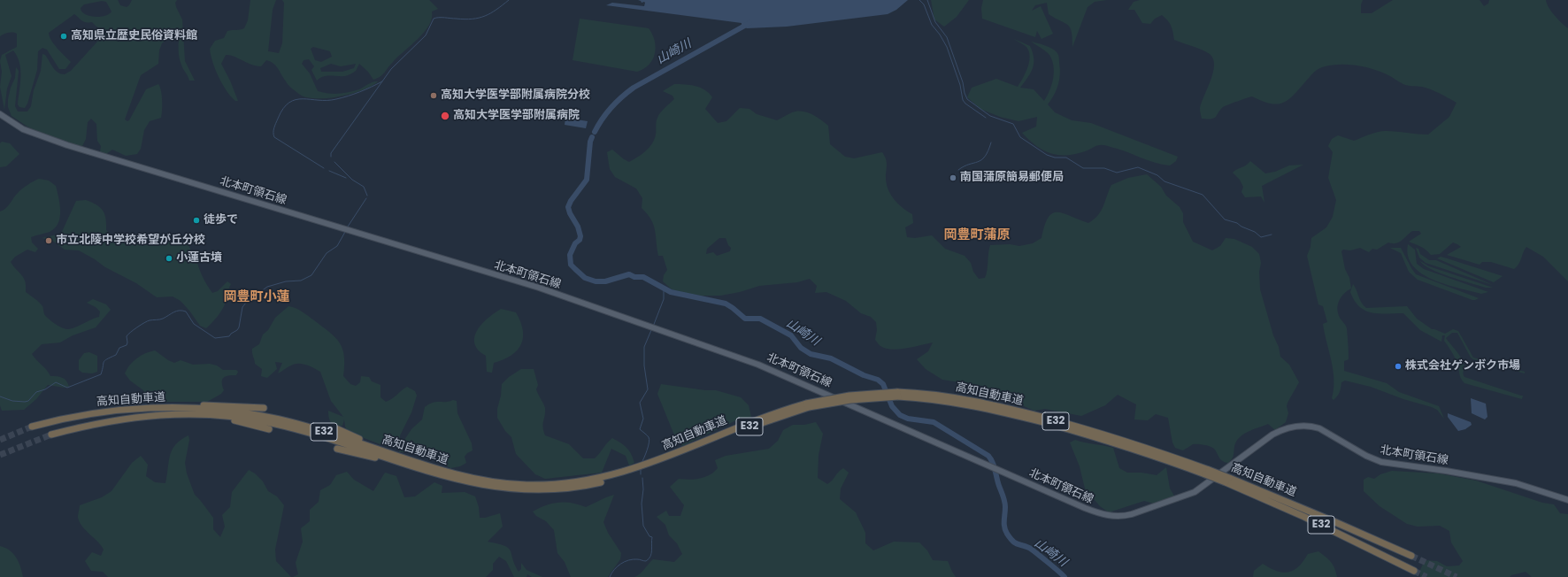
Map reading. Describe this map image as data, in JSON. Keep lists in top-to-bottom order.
{
  "streets": {
    "highway": ["高知自動車道", "E32"],
    "main road": ["北本町領石線"]
  },
  "districts": ["岡豊町蒲原", "岡豊町小蓮"],
  "water": ["山崎川"],
  "places": [
    "高知県立歴史民俗資料館",
    "高知大学医学部附属病院分校",
    "高知大学医学部附属病院",
    "南国蒲原簡易郵便局",
    "徒歩で",
    "市立北陵中学校希望が丘分校",
    "小蓮古墳",
    "株式会社ゲンボク市場"
  ]
}
